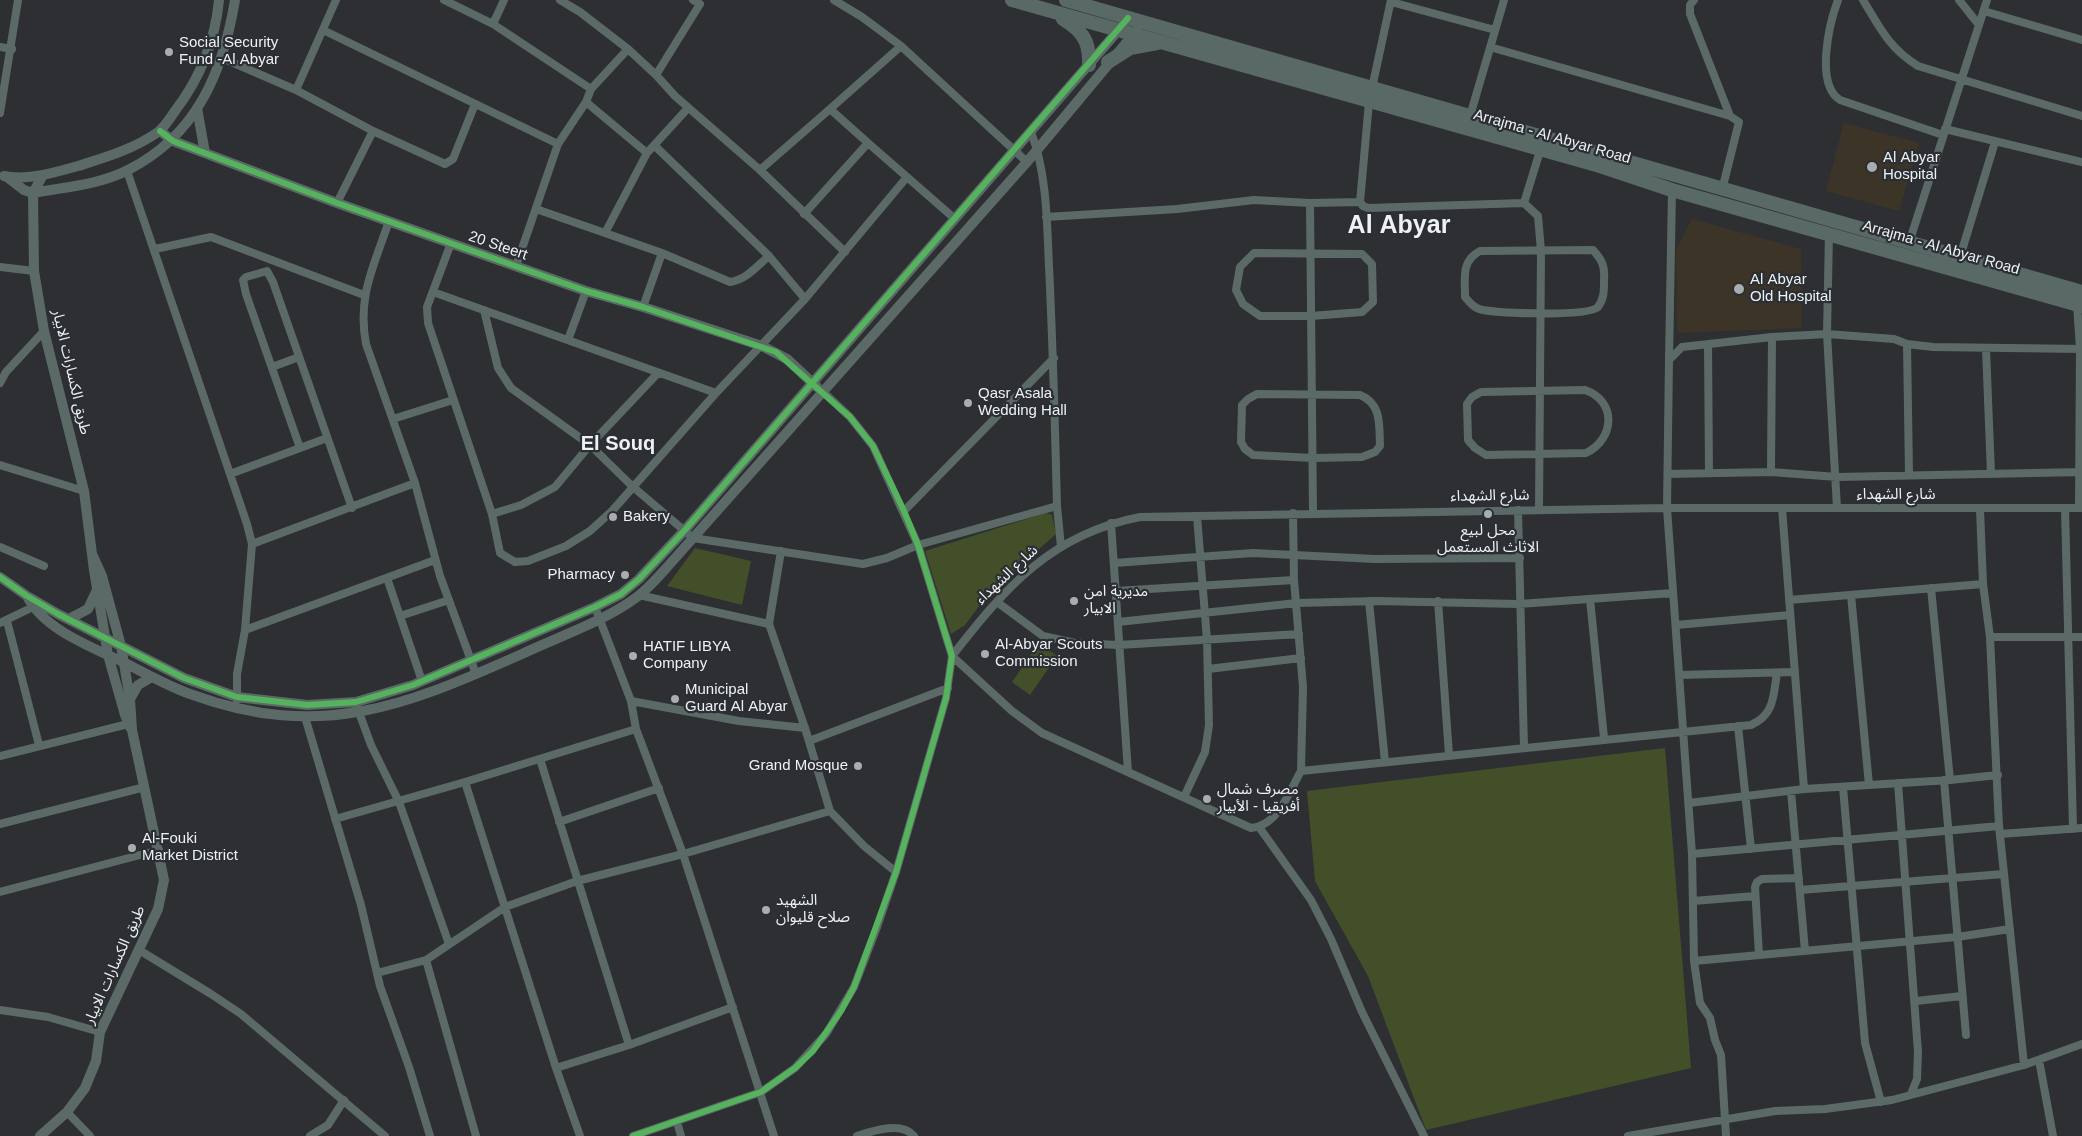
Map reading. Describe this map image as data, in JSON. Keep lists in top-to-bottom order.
{
  "streets": {
    "highway": ["Arrajma - Al Abyar Road"],
    "street": ["20 Steert", "طريق الكسارات الابيار", "شارع الشهداء"]
  },
  "districts": ["Al Abyar", "El Souq"],
  "places": [
    "Social Security Fund -Al Abyar",
    "Al Abyar Hospital",
    "Al Abyar Old Hospital",
    "Qasr Asala Wedding Hall",
    "محل لبيع الاثاث المستعمل",
    "Bakery",
    "Pharmacy",
    "مديرية امن الابيار",
    "Al-Abyar Scouts Commission",
    "HATIF LIBYA Company",
    "Municipal Guard Al Abyar",
    "Grand Mosque",
    "مصرف شمال أفريقيا - الأبيار",
    "Al-Fouki Market District",
    "الشهيد صلاح قليوان"
  ]
}
